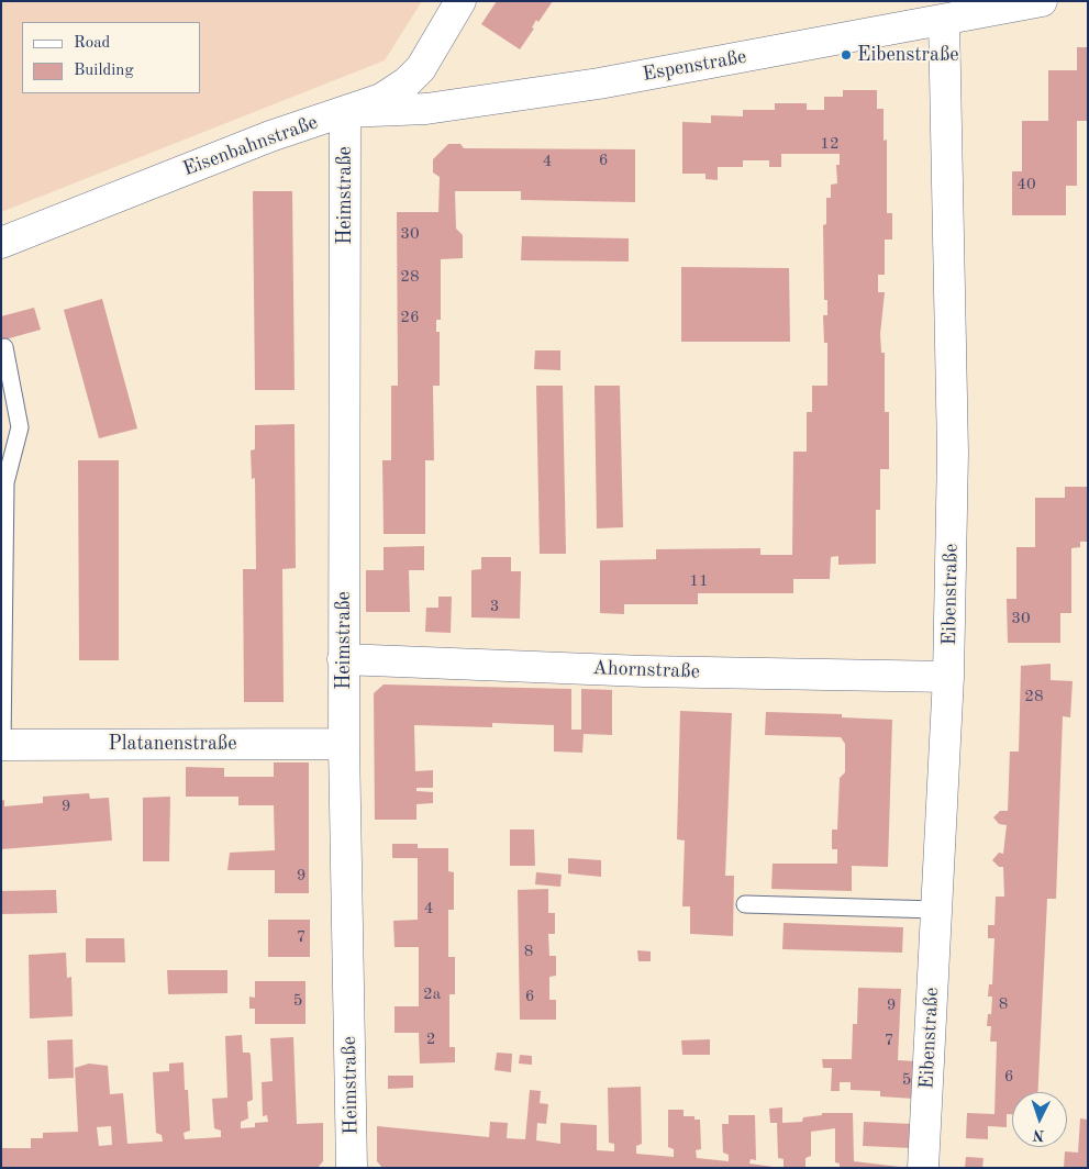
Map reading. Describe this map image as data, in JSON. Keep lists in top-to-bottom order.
{
  "streets": {
    "street": [
      "Espenstraße",
      "Eisenbahnstraße",
      "Heimstraße",
      "Eibenstraße",
      "Ahornstraße",
      "Platanenstraße"
    ]
  },
  "crossings": [
    ["Espenstraße", "Eisenbahnstraße"],
    ["Espenstraße", "Heimstraße"],
    ["Espenstraße", "Eibenstraße"],
    ["Eisenbahnstraße", "Heimstraße"],
    ["Heimstraße", "Ahornstraße"],
    ["Heimstraße", "Platanenstraße"],
    ["Eibenstraße", "Ahornstraße"]
  ],
  "places": ["Eibenstraße"],
  "house_numbers": [
    "12",
    "6",
    "4",
    "40",
    "30",
    "28",
    "26",
    "11",
    "3",
    "30",
    "28",
    "9",
    "9",
    "4",
    "7",
    "8",
    "2a",
    "6",
    "5",
    "8",
    "9",
    "2",
    "7",
    "6",
    "5"
  ],
  "legend": ["Road", "Building"],
  "north": "bottom"
}
